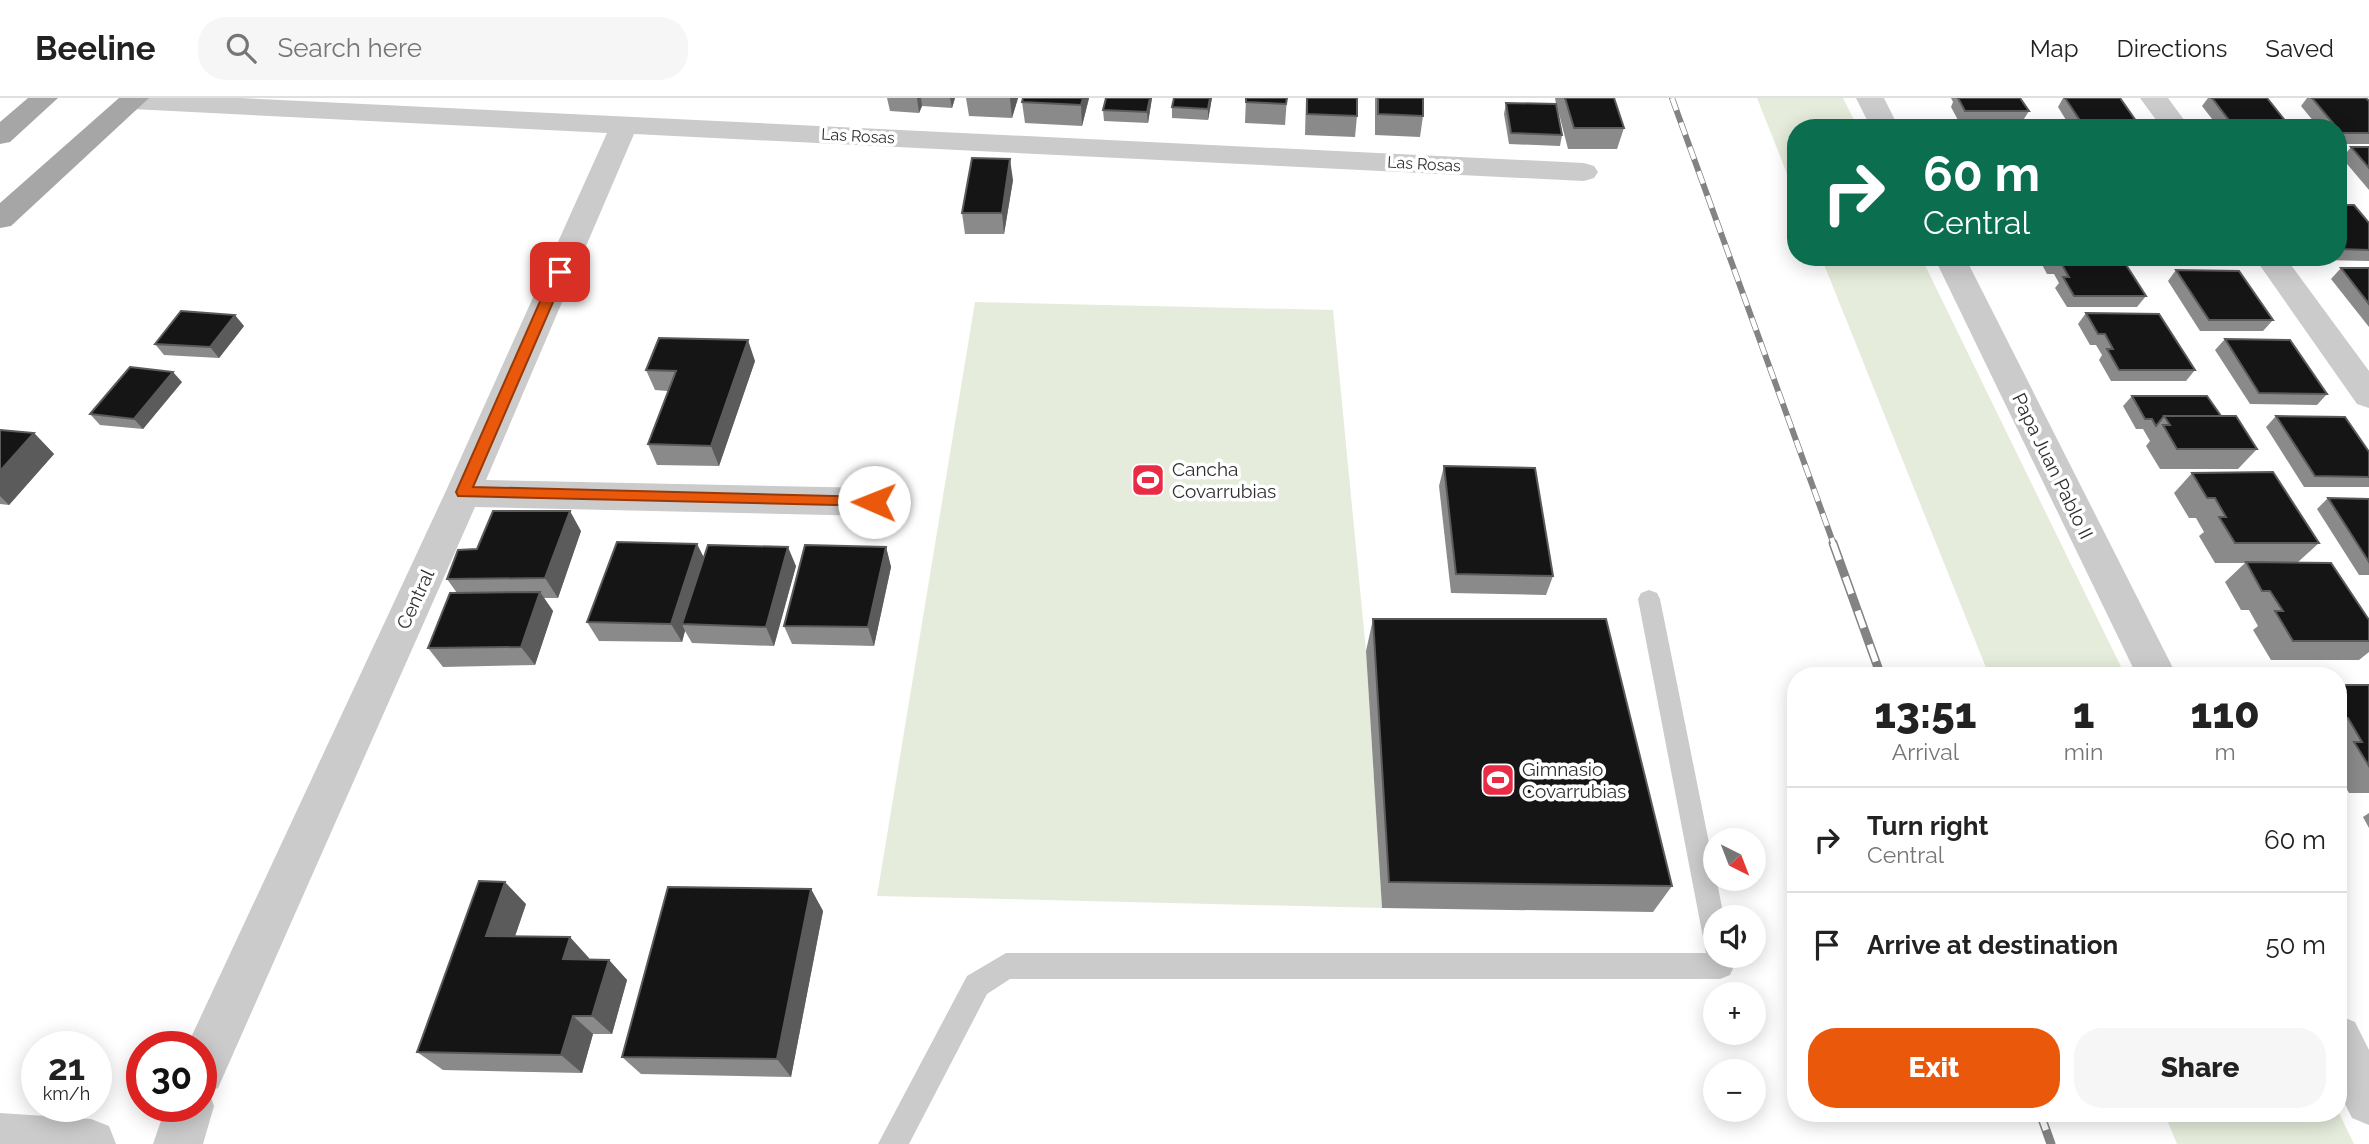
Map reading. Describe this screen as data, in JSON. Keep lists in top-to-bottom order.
{
  "streets": {
    "street": ["Las Rosas", "Papa Juan Pablo II", "Central"]
  },
  "crossings": [
    ["Las Rosas", "Central"]
  ],
  "places": {
    "sports": ["Cancha Covarrubias", "Gimnasio Covarrubias"]
  },
  "north": "bottom right",
  "page": {
    "header": "Beeline",
    "search": "Search here",
    "nav": ["Map", "Directions", "Saved"],
    "turn": ["60 m", "Central"],
    "eta": [
      "13:51",
      "Arrival",
      "1",
      "min",
      "110",
      "m"
    ],
    "list": [
      {
        "name": "Turn right",
        "note": "Central",
        "value": "60 m"
      },
      {
        "name": "Arrive at destination",
        "value": "50 m"
      }
    ],
    "map_buttons": ["+", "−"],
    "buttons": ["Exit", "Share"],
    "speed": "21 km/h",
    "limit": "30"
  }
}
